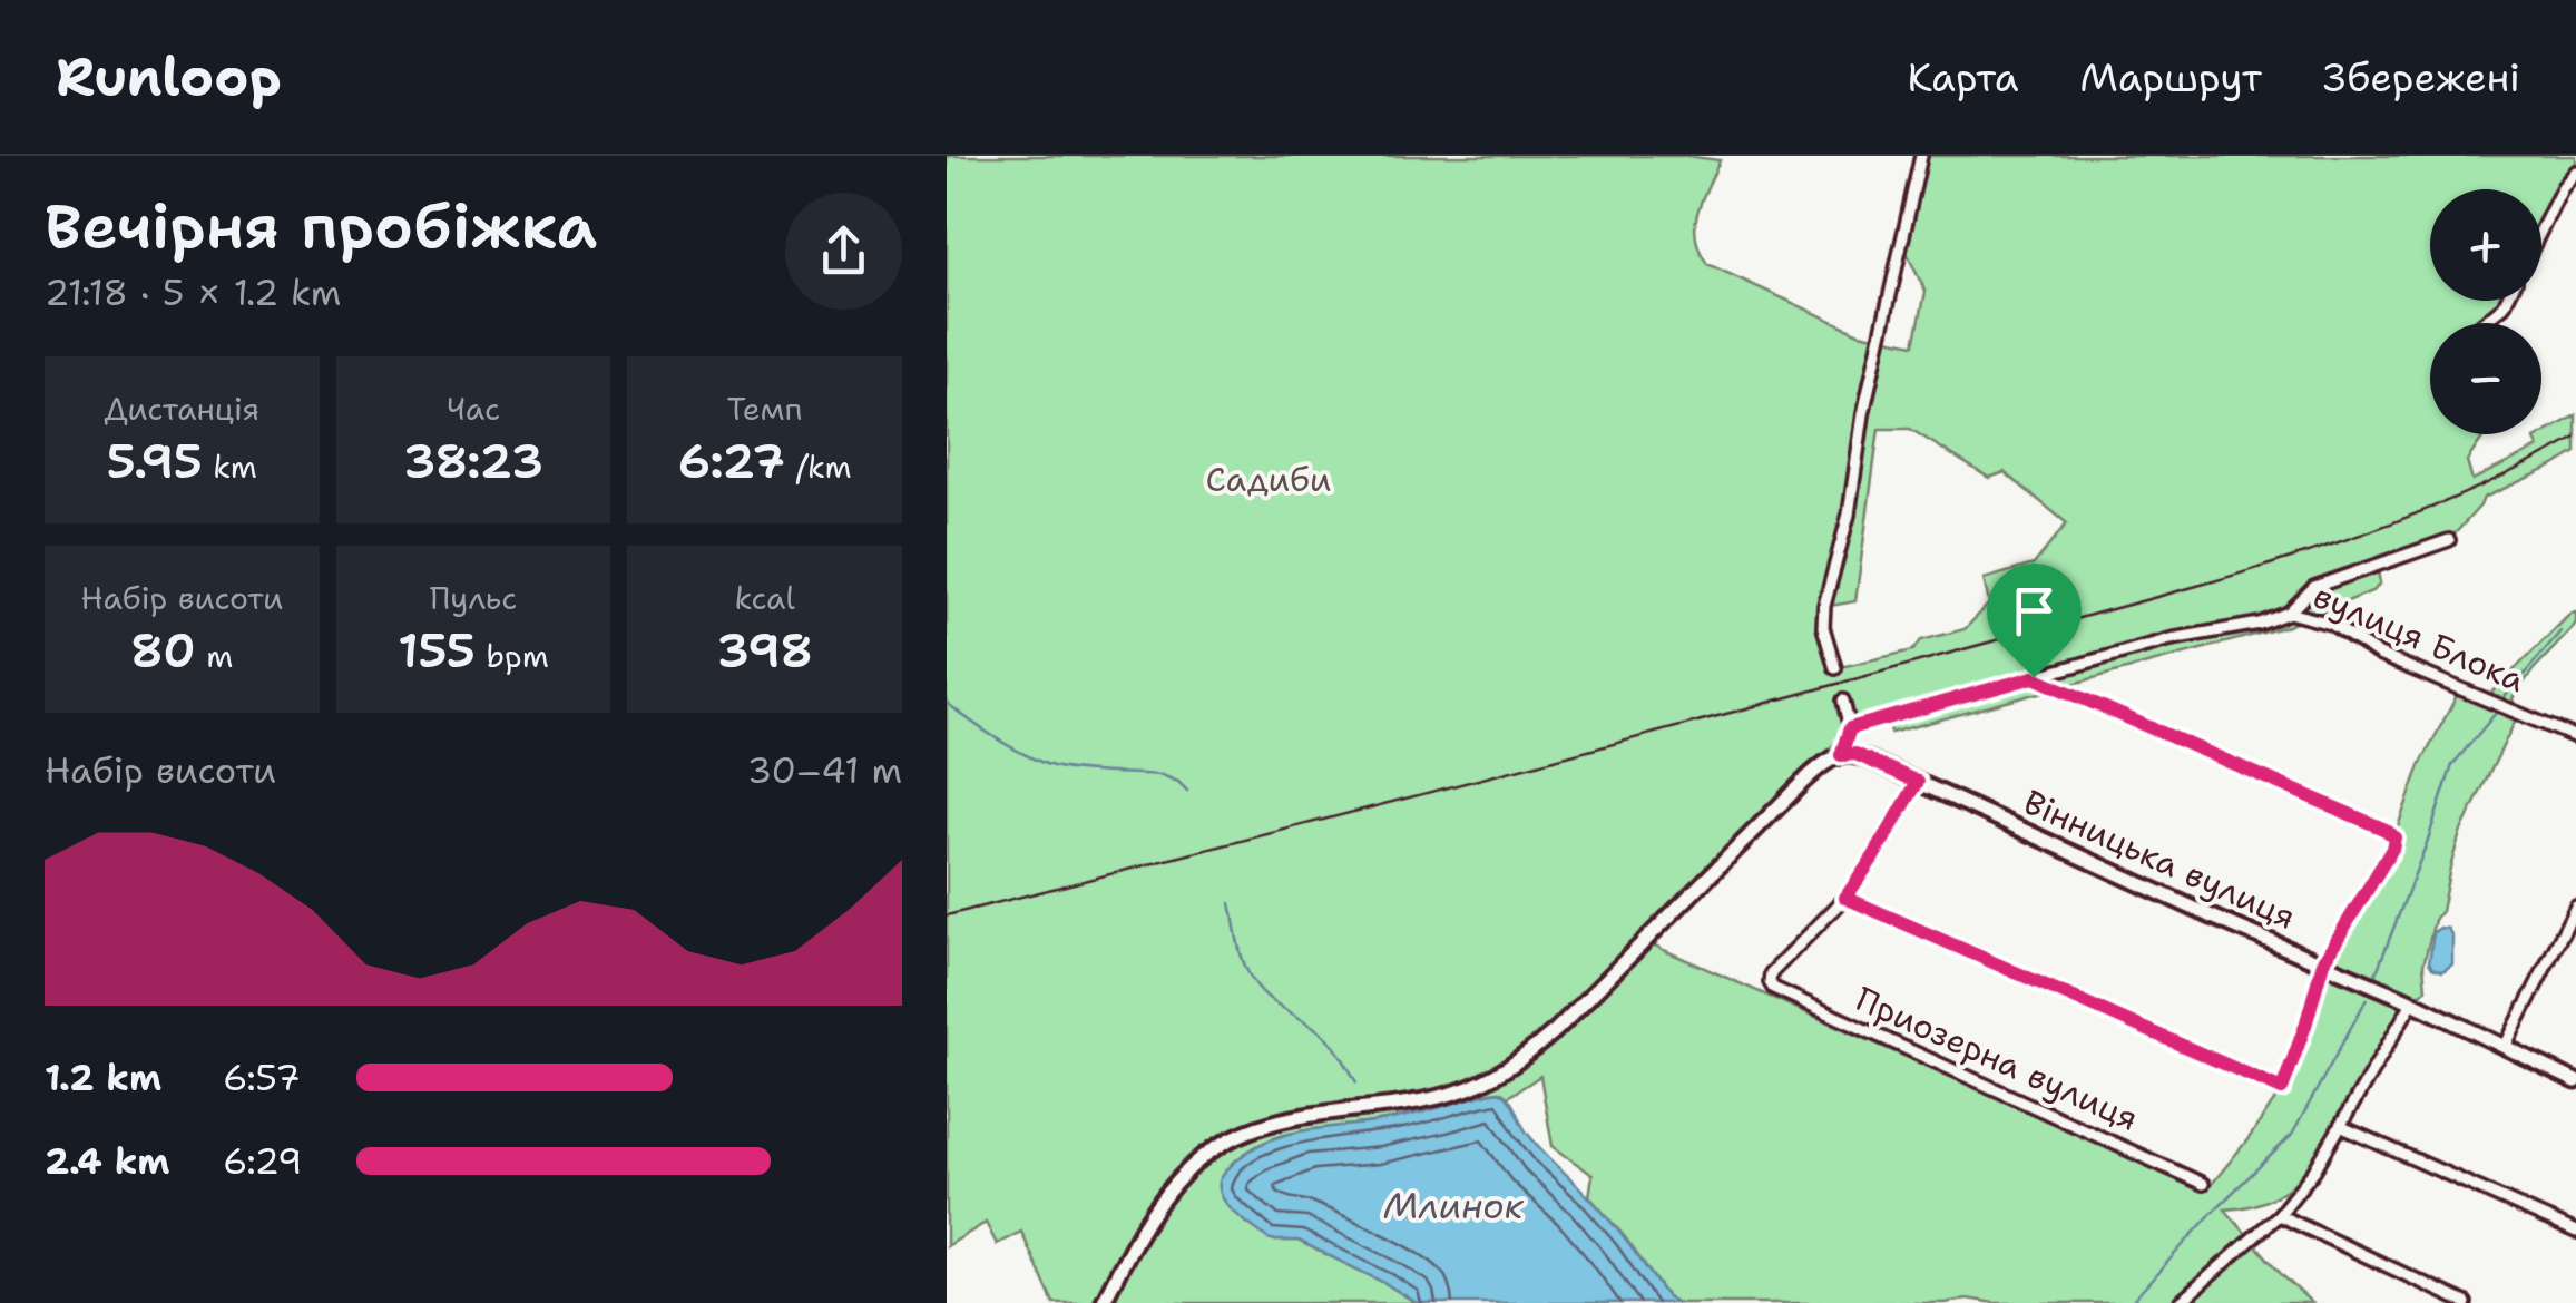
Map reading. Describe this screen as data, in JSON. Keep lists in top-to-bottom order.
{
  "streets": {
    "street": ["вулиця Блока", "Вінницька вулиця", "Приозерна вулиця"]
  },
  "water": ["Млинок"],
  "parks": ["Садиби"],
  "page": {
    "header": "Runloop",
    "nav": ["Карта", "Маршрут", "Збережені"],
    "heading": ["Вечірня пробіжка", "21:18 · 5 × 1.2 km"],
    "map_buttons": ["+", "−"],
    "stats": [
      ["Дистанція", "5.95 km"],
      ["Час", "38:23"],
      ["Темп", "6:27 /km"],
      ["Набір висоти", "80 m"],
      ["Пульс", "155 bpm"],
      ["kcal", "398"]
    ],
    "chart": ["Набір висоти", "30–41 m"],
    "list": [
      {
        "name": "1.2 km",
        "note": "6:57"
      },
      {
        "name": "2.4 km",
        "note": "6:29"
      }
    ]
  }
}
